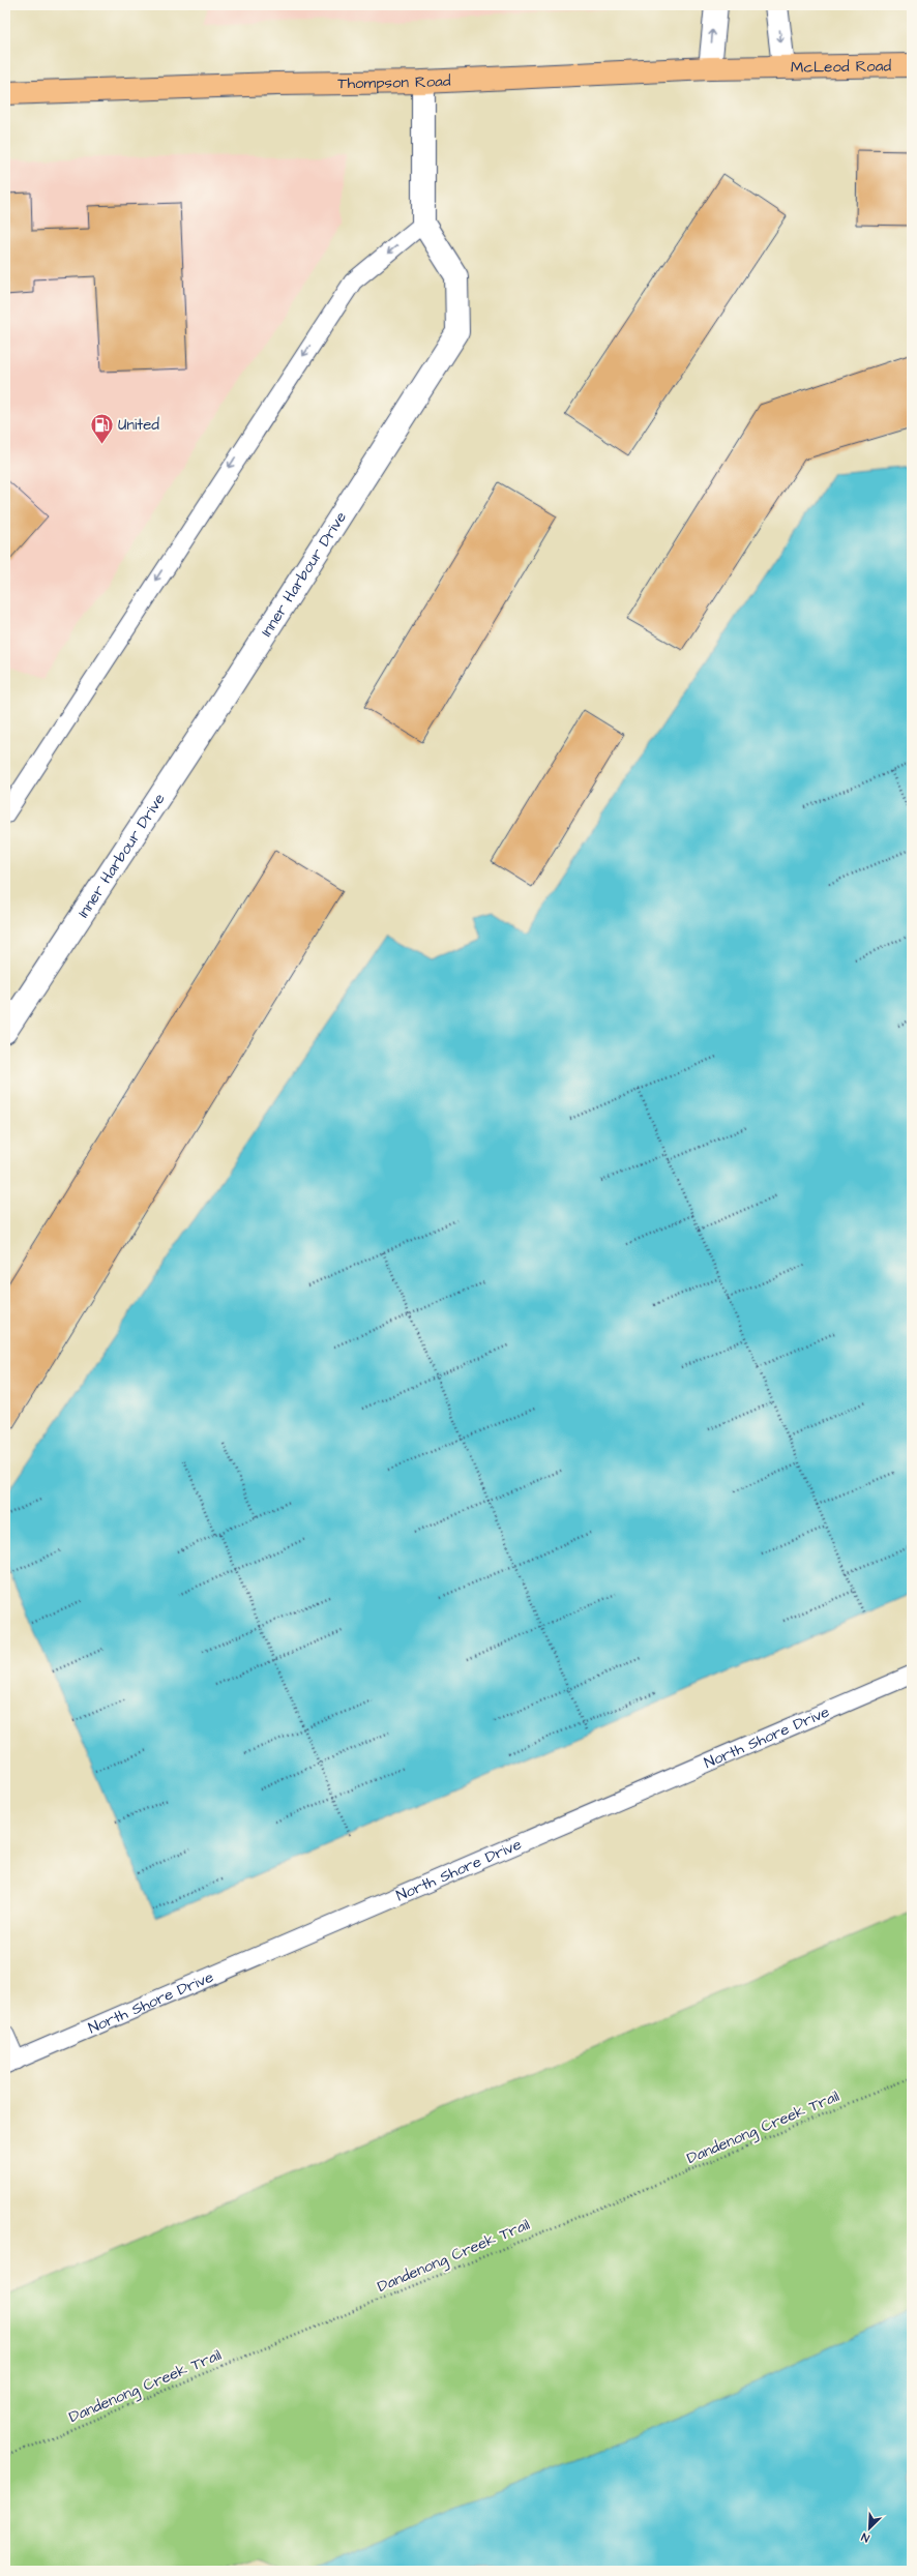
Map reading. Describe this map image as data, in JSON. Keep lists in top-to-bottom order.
{
  "streets": {
    "main road": ["McLeod Road", "Thompson Road"],
    "street": ["Inner Harbour Drive"],
    "lane": ["North Shore Drive"],
    "path": ["Dandenong Creek Trail"]
  },
  "crossings": [
    ["McLeod Road", "Thompson Road"]
  ],
  "places": {
    "fuel station": ["United"]
  },
  "north": "bottom left"
}
